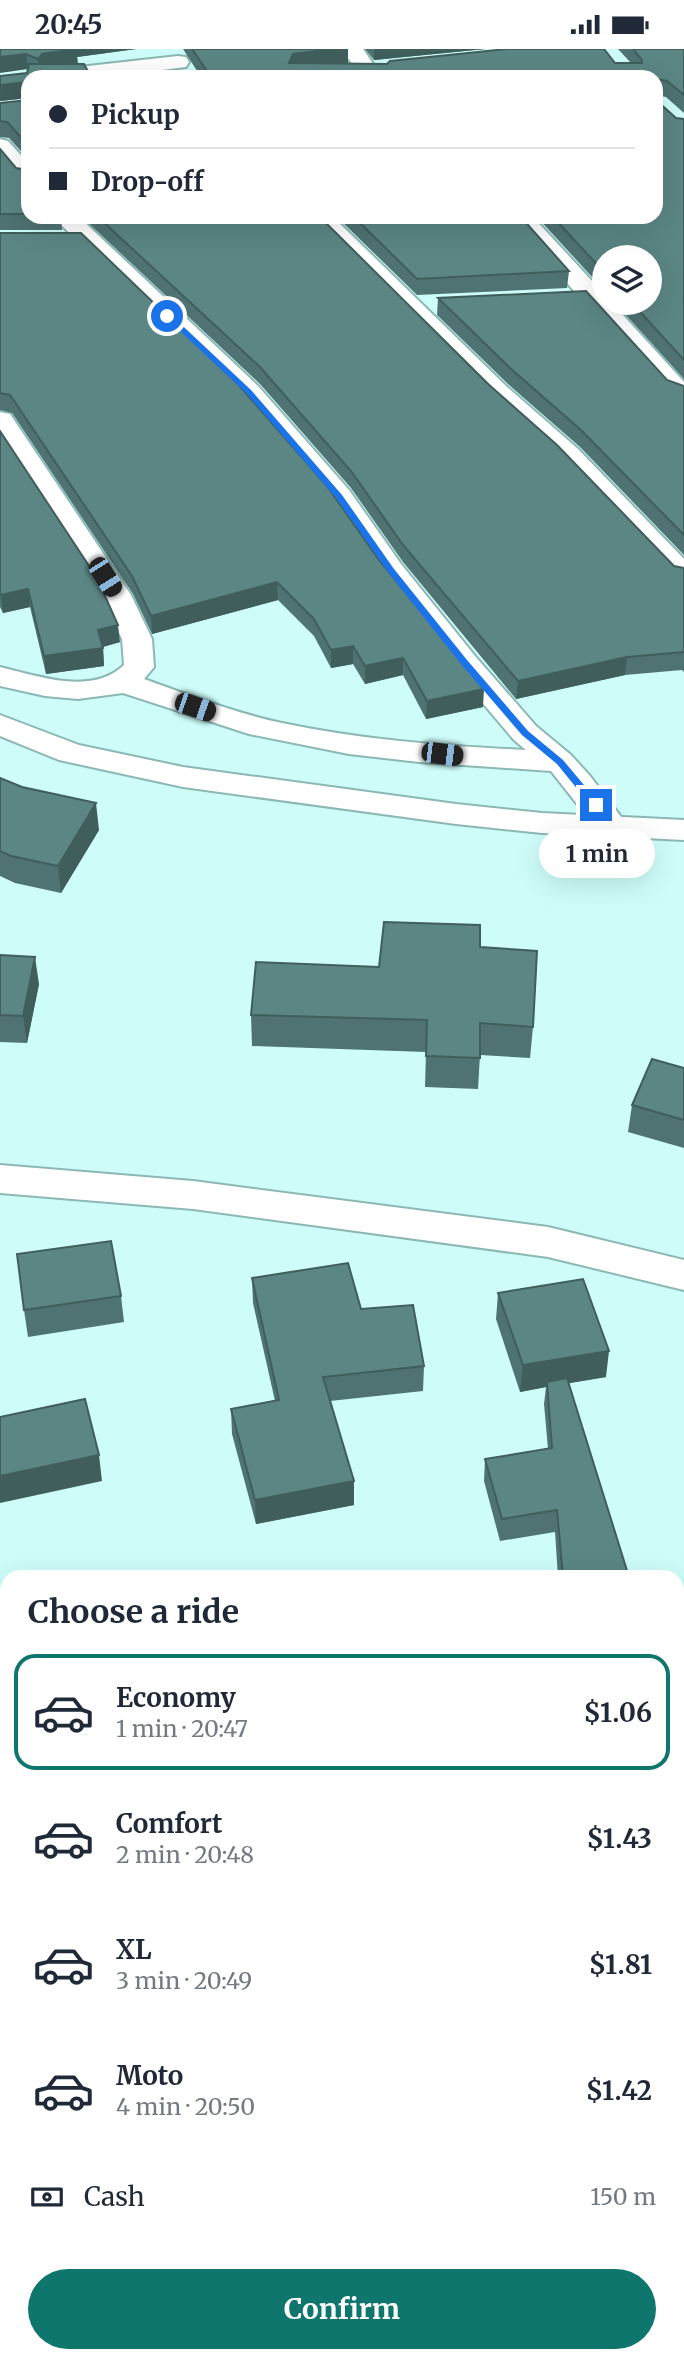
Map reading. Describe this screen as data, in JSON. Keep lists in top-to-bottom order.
{
  "page": {
    "status": "20:45",
    "banner": ["Pickup", "Drop-off"],
    "bubble": "1 min",
    "heading": "Choose a ride",
    "list": [
      {
        "name": "Economy",
        "note": "1 min · 20:47",
        "value": "$1.06"
      },
      {
        "name": "Comfort",
        "note": "2 min · 20:48",
        "value": "$1.43"
      },
      {
        "name": "XL",
        "note": "3 min · 20:49",
        "value": "$1.81"
      },
      {
        "name": "Moto",
        "note": "4 min · 20:50",
        "value": "$1.42"
      }
    ],
    "pay": ["Cash", "150 m"],
    "buttons": "Confirm"
  }
}
